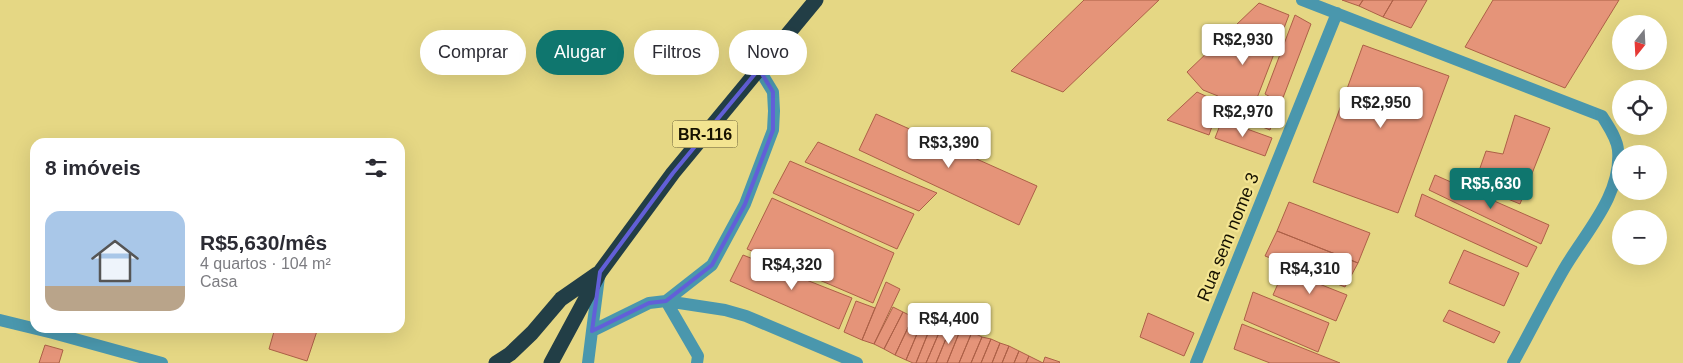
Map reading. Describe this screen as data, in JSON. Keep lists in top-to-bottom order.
{
  "streets": {
    "highway": ["BR-116"],
    "street": ["Rua sem nome 3"]
  },
  "north": "bottom",
  "page": {
    "map_buttons": ["+", "−"],
    "price": [
      "R$2,930",
      "R$2,950",
      "R$2,970",
      "R$3,390",
      "R$5,630",
      "R$4,320",
      "R$4,310",
      "R$4,400"
    ],
    "chip": [
      "Comprar",
      "Alugar",
      "Filtros",
      "Novo"
    ],
    "heading": "8 imóveis",
    "list": [
      {
        "name": "R$5,630/mês",
        "note": "4 quartos · 104 m² · Casa"
      }
    ]
  }
}
